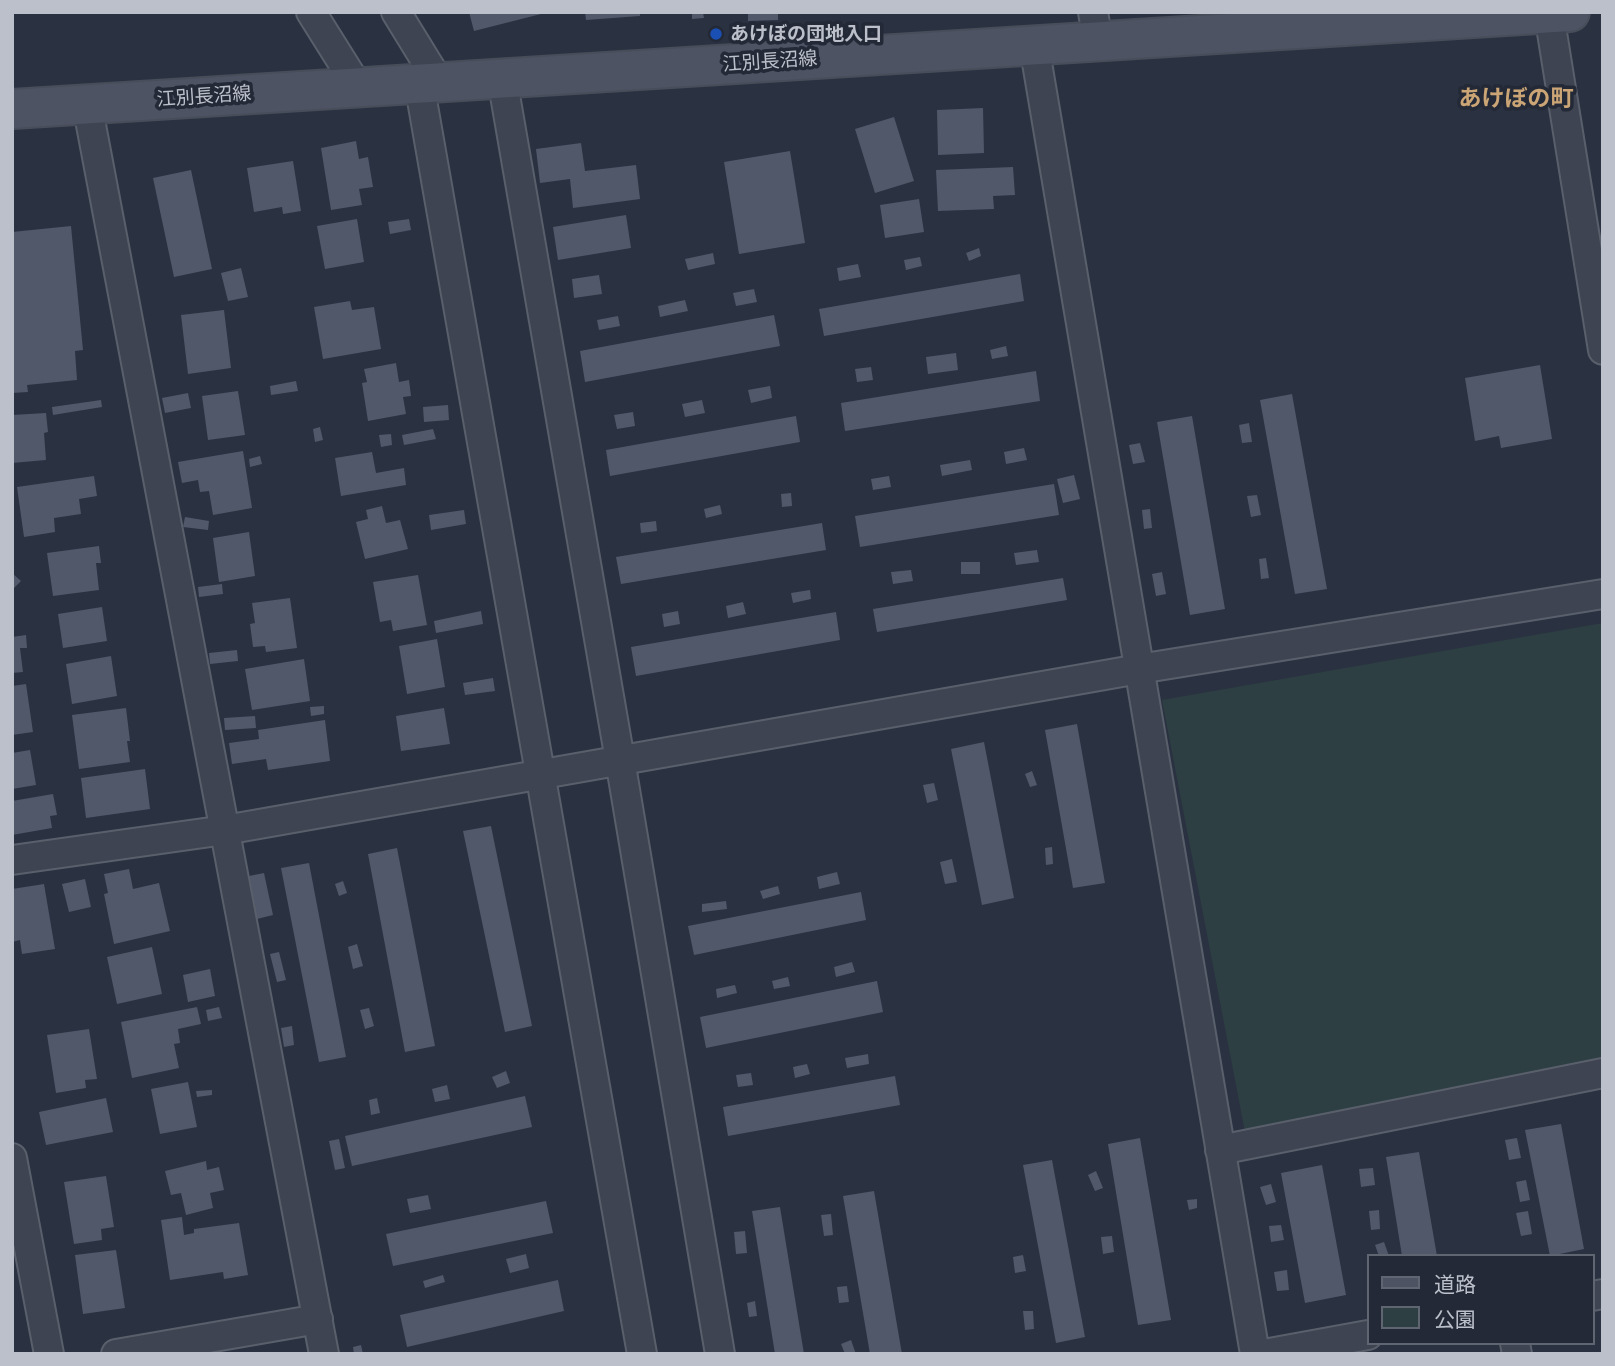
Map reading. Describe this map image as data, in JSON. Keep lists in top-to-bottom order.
{
  "streets": {
    "main road": ["江別長沼線"]
  },
  "districts": ["あけぼの町"],
  "places": ["あけぼの団地入口"],
  "legend": ["道路", "公園"]
}
